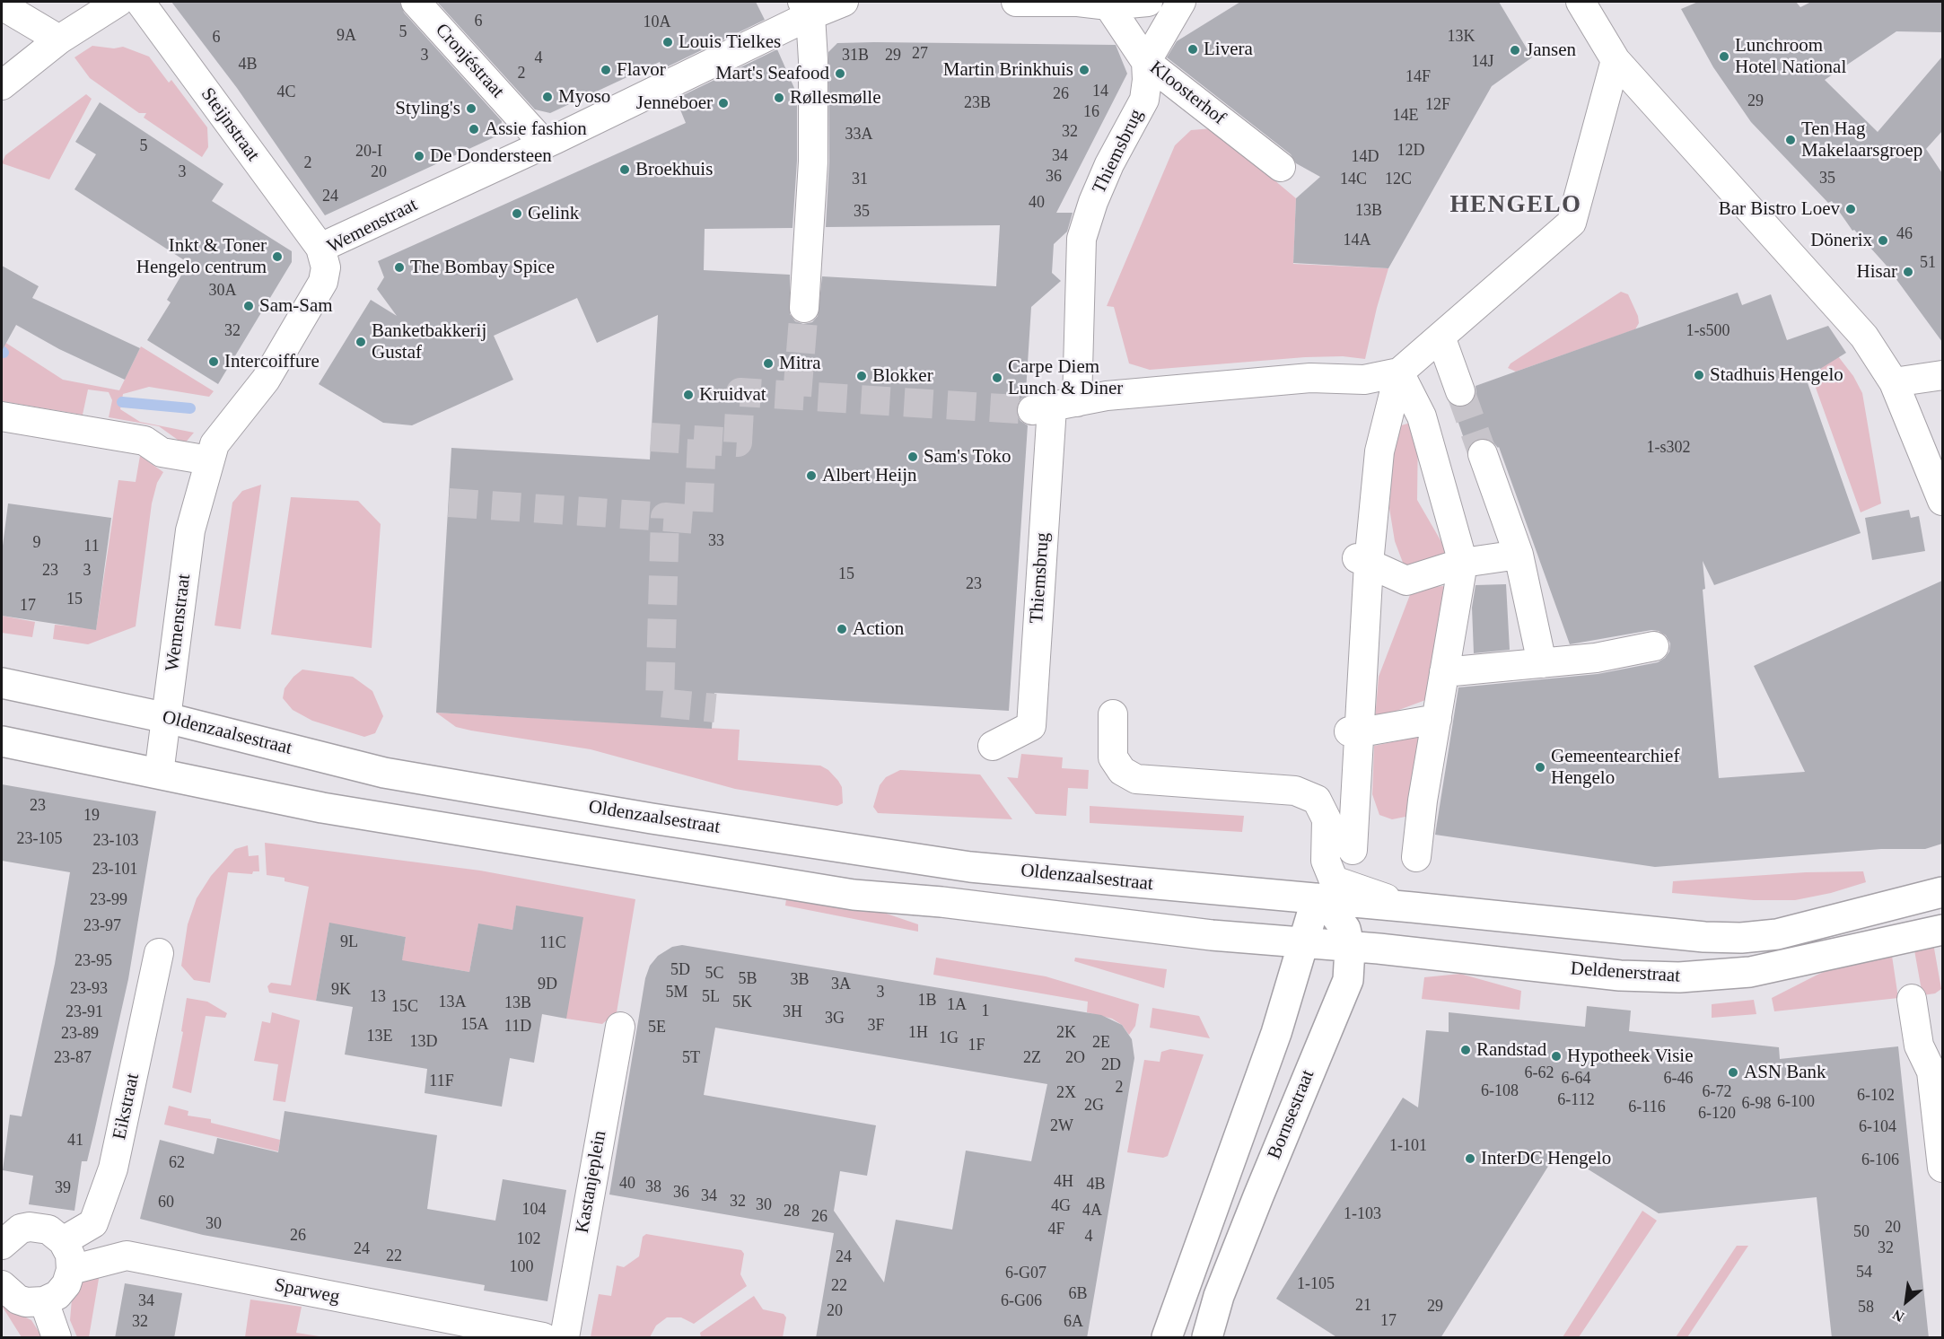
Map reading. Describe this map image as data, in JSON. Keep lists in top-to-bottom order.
{
  "streets": {
    "main road": ["Oldenzaalsestraat", "Deldenerstraat", "Bornsestraat"],
    "street": [
      "Cronjéstraat",
      "Kloosterhof",
      "Steijnstraat",
      "Thiemsbrug",
      "Wemenstraat",
      "Eikstraat",
      "Kastanjeplein",
      "Sparweg"
    ]
  },
  "crossings": [
    ["Cronjéstraat", "Wemenstraat"],
    ["Kloosterhof", "Thiemsbrug"],
    ["Steijnstraat", "Wemenstraat"],
    ["Wemenstraat", "Oldenzaalsestraat"],
    ["Oldenzaalsestraat", "Bornsestraat"],
    ["Deldenerstraat", "Bornsestraat"]
  ],
  "districts": ["HENGELO"],
  "places": [
    "Louis Tielkes",
    "Livera",
    "Jansen",
    "Lunchroom Hotel National",
    "Flavor",
    "Martin Brinkhuis",
    "Mart's Seafood",
    "Myoso",
    "Røllesmølle",
    "Jenneboer",
    "Styling's",
    "Assie fashion",
    "Ten Hag Makelaarsgroep",
    "De Dondersteen",
    "Broekhuis",
    "Bar Bistro Loev",
    "Gelink",
    "Dönerix",
    "Inkt & Toner Hengelo centrum",
    "The Bombay Spice",
    "Hisar",
    "Sam-Sam",
    "Banketbakkerij Gustaf",
    "Intercoiffure",
    "Mitra",
    "Stadhuis Hengelo",
    "Blokker",
    "Carpe Diem Lunch & Diner",
    "Kruidvat",
    "Sam's Toko",
    "Albert Heijn",
    "Action",
    "Gemeentearchief Hengelo",
    "Randstad",
    "Hypotheek Visie",
    "ASN Bank",
    "InterDC Hengelo"
  ],
  "house_numbers": [
    "6",
    "10A",
    "5",
    "9A",
    "13K",
    "6",
    "27",
    "3",
    "31B",
    "29",
    "4",
    "14J",
    "4B",
    "2",
    "14F",
    "14",
    "4C",
    "26",
    "29",
    "23B",
    "12F",
    "16",
    "14E",
    "32",
    "33A",
    "5",
    "12D",
    "20-I",
    "34",
    "14D",
    "2",
    "3",
    "20",
    "36",
    "35",
    "31",
    "14C",
    "12C",
    "24",
    "40",
    "13B",
    "35",
    "46",
    "14A",
    "51",
    "30A",
    "32",
    "1-s500",
    "1-s302",
    "33",
    "9",
    "11",
    "23",
    "3",
    "15",
    "23",
    "15",
    "17",
    "23",
    "19",
    "23-105",
    "23-103",
    "23-101",
    "23-99",
    "23-97",
    "9L",
    "11C",
    "23-95",
    "5D",
    "5C",
    "5B",
    "3B",
    "9D",
    "3A",
    "23-93",
    "9K",
    "5M",
    "3",
    "13",
    "5L",
    "1B",
    "13A",
    "5K",
    "13B",
    "1A",
    "15C",
    "1",
    "23-91",
    "3H",
    "3G",
    "15A",
    "3F",
    "11D",
    "5E",
    "1H",
    "2K",
    "23-89",
    "13E",
    "1G",
    "13D",
    "2E",
    "1F",
    "23-87",
    "5T",
    "2Z",
    "2O",
    "2D",
    "6-62",
    "6-64",
    "6-46",
    "11F",
    "2",
    "6-108",
    "6-72",
    "2X",
    "6-102",
    "6-112",
    "6-100",
    "6-98",
    "2G",
    "6-116",
    "6-120",
    "2W",
    "6-104",
    "41",
    "1-101",
    "6-106",
    "62",
    "4H",
    "40",
    "4B",
    "38",
    "39",
    "36",
    "34",
    "32",
    "60",
    "30",
    "4G",
    "104",
    "4A",
    "28",
    "1-103",
    "26",
    "30",
    "20",
    "4F",
    "50",
    "26",
    "4",
    "102",
    "32",
    "24",
    "22",
    "24",
    "100",
    "54",
    "6-G07",
    "1-105",
    "22",
    "6B",
    "34",
    "6-G06",
    "21",
    "29",
    "58",
    "20",
    "17",
    "32",
    "6A"
  ],
  "north": "bottom left"
}
